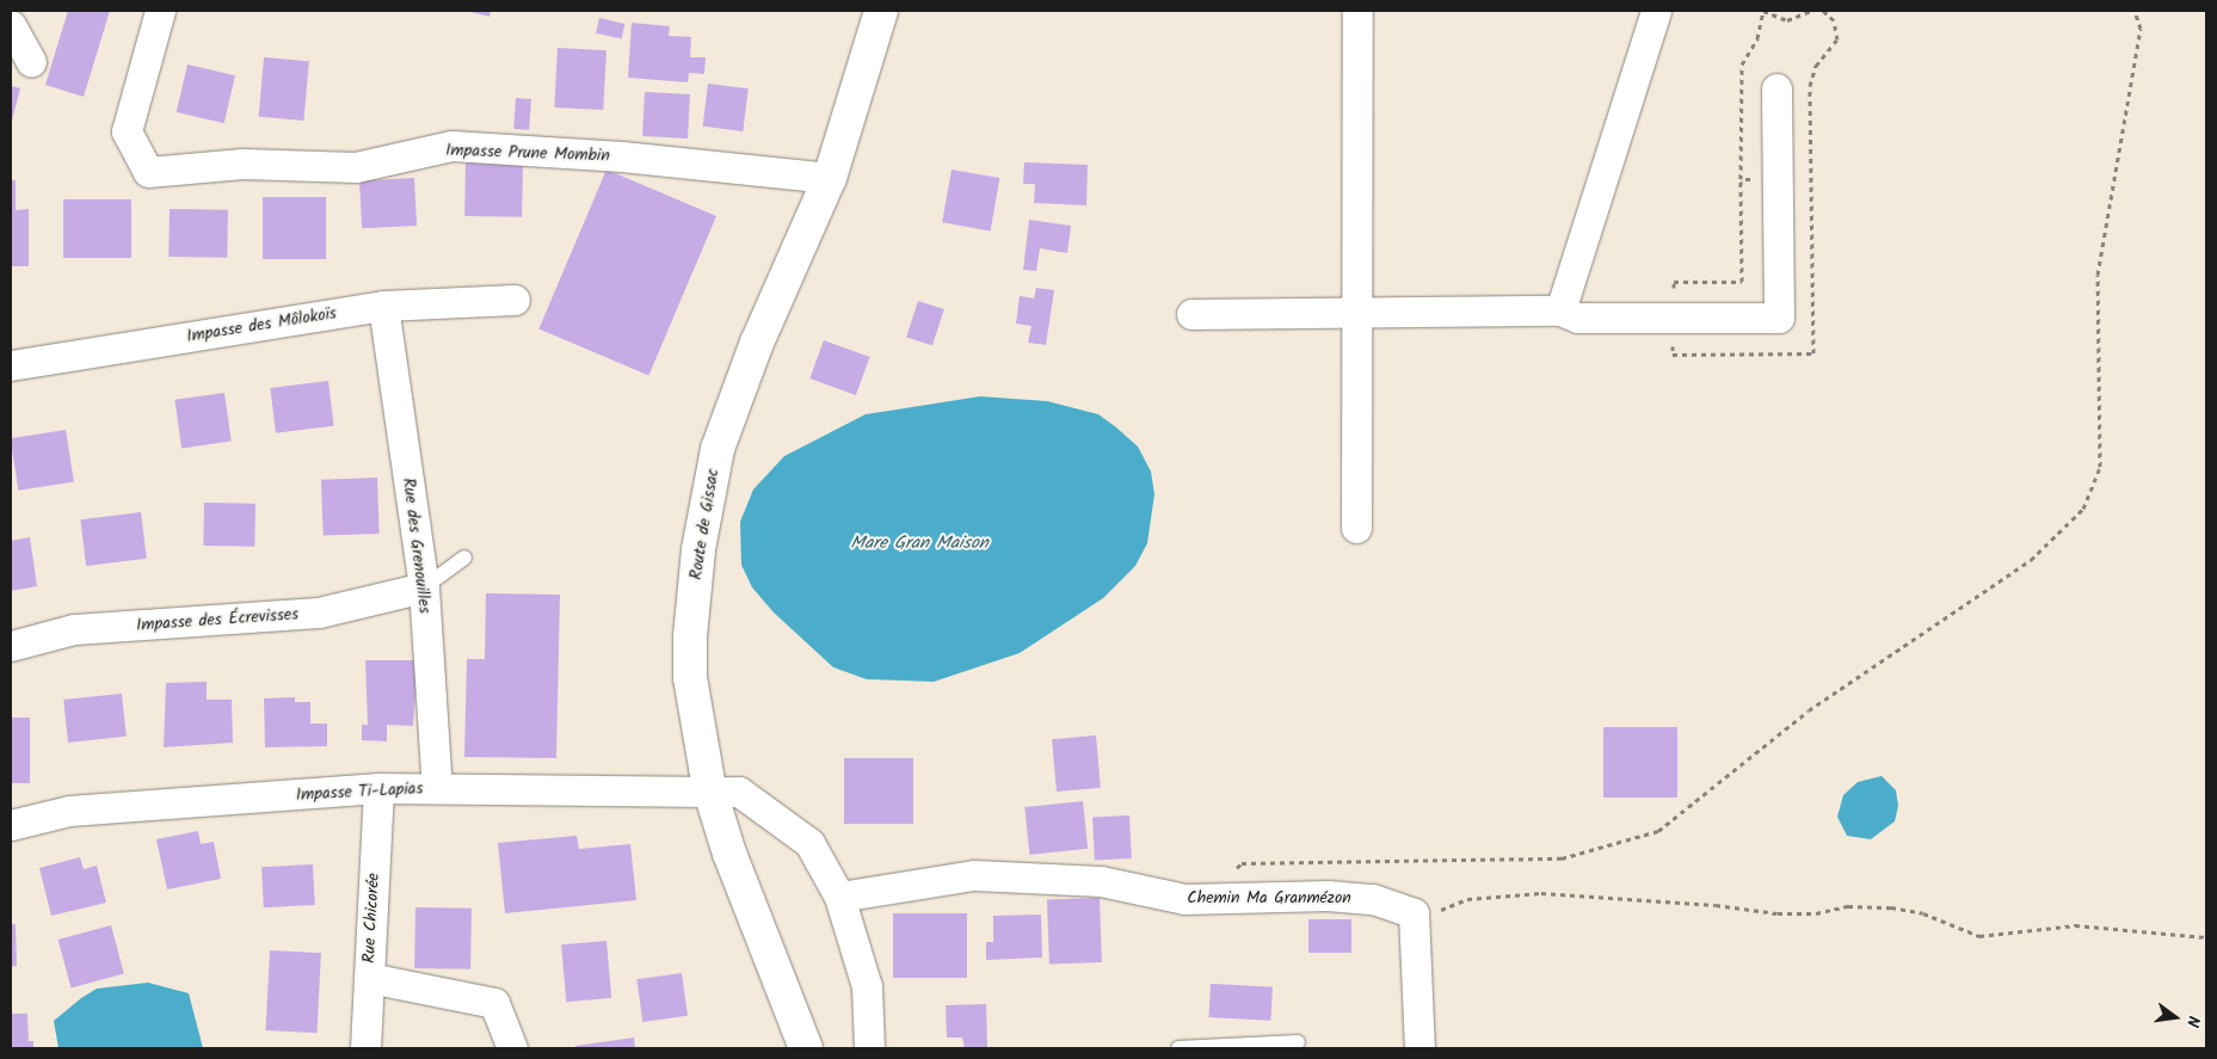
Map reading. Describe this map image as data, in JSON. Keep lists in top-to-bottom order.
{
  "streets": {
    "main road": ["Route de Gissac"],
    "street": [
      "Impasse Prune Mombin",
      "Impasse des Môlokoïs",
      "Rue des Grenouilles",
      "Impasse des Écrevisses",
      "Impasse Ti-Lapias",
      "Chemin Ma Granmézon",
      "Rue Chicorée"
    ]
  },
  "crossings": [
    ["Impasse Prune Mombin", "Route de Gissac"],
    ["Impasse des Môlokoïs", "Rue des Grenouilles"],
    ["Route de Gissac", "Impasse Ti-Lapias"],
    ["Rue des Grenouilles", "Impasse des Écrevisses"],
    ["Rue des Grenouilles", "Impasse Ti-Lapias"],
    ["Impasse Ti-Lapias", "Chemin Ma Granmézon"],
    ["Impasse Ti-Lapias", "Rue Chicorée"]
  ],
  "water": ["Mare Gran Maison"],
  "north": "right"
}
